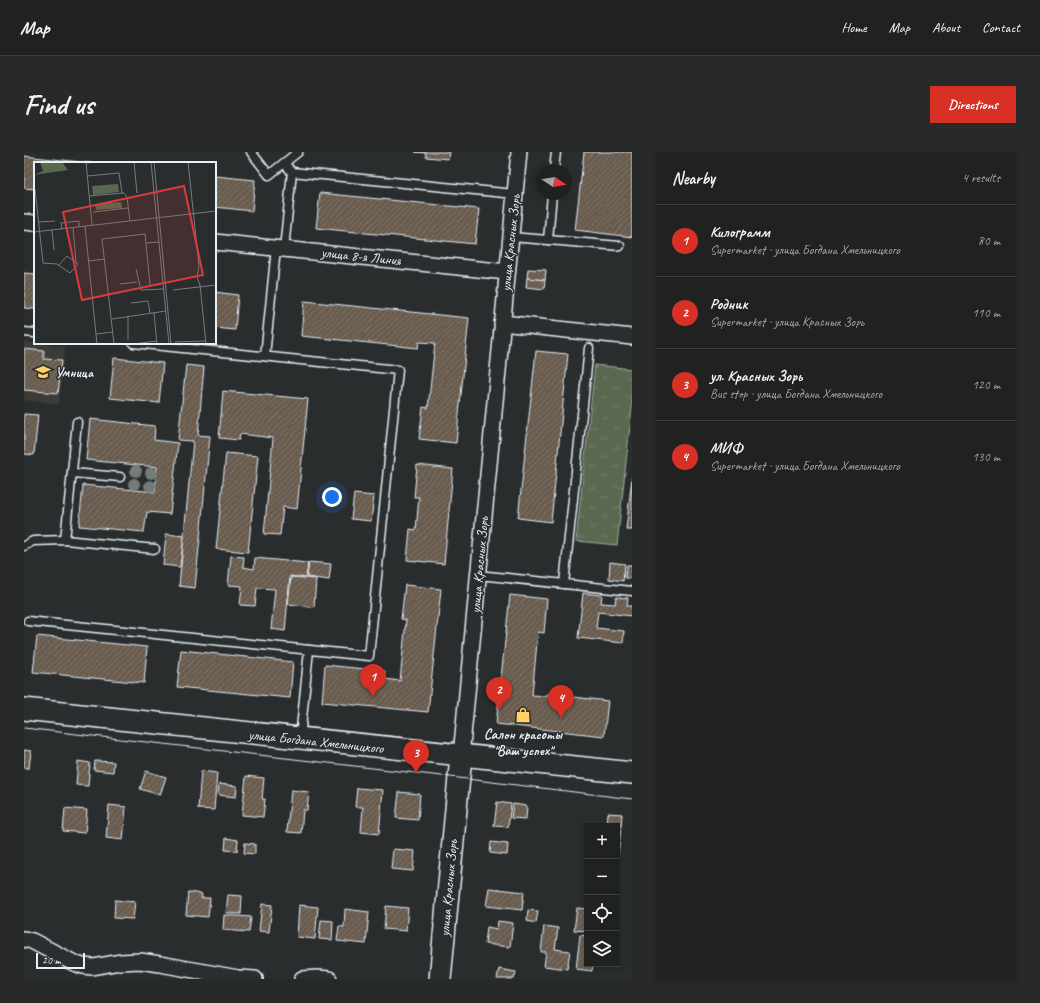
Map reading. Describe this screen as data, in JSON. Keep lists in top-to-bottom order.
{
  "streets": {
    "main road": ["улица Красных Зорь", "улица Богдана Хмельницкого"],
    "street": ["улица 8-я Линия"]
  },
  "crossings": [
    ["улица Красных Зорь", "улица 8-я Линия"],
    ["улица Красных Зорь", "улица Богдана Хмельницкого"]
  ],
  "places": {
    "school or university": ["Умница"],
    "shop": ["Салон красоты \"Ваш успех\""]
  },
  "scale_bar": "20 m",
  "north": "right",
  "page": {
    "header": "Map",
    "nav": [
      "Home",
      "Map",
      "About",
      "Contact"
    ],
    "buttons": "Directions",
    "title": "Find us",
    "heading": ["Nearby", "4 results"],
    "list": [
      {
        "mark": "1",
        "name": "Килограмм",
        "note": "Supermarket · улица Богдана Хмельницкого",
        "value": "80 m"
      },
      {
        "mark": "2",
        "name": "Родник",
        "note": "Supermarket · улица Красных Зорь",
        "value": "110 m"
      },
      {
        "mark": "3",
        "name": "ул. Красных Зорь",
        "note": "Bus stop · улица Богдана Хмельницкого",
        "value": "120 m"
      },
      {
        "mark": "4",
        "name": "МИФ",
        "note": "Supermarket · улица Богдана Хмельницкого",
        "value": "130 m"
      }
    ],
    "pins": [
      "1",
      "2",
      "4",
      "3"
    ],
    "map_buttons": ["+", "−"],
    "scale": "20 m"
  }
}
